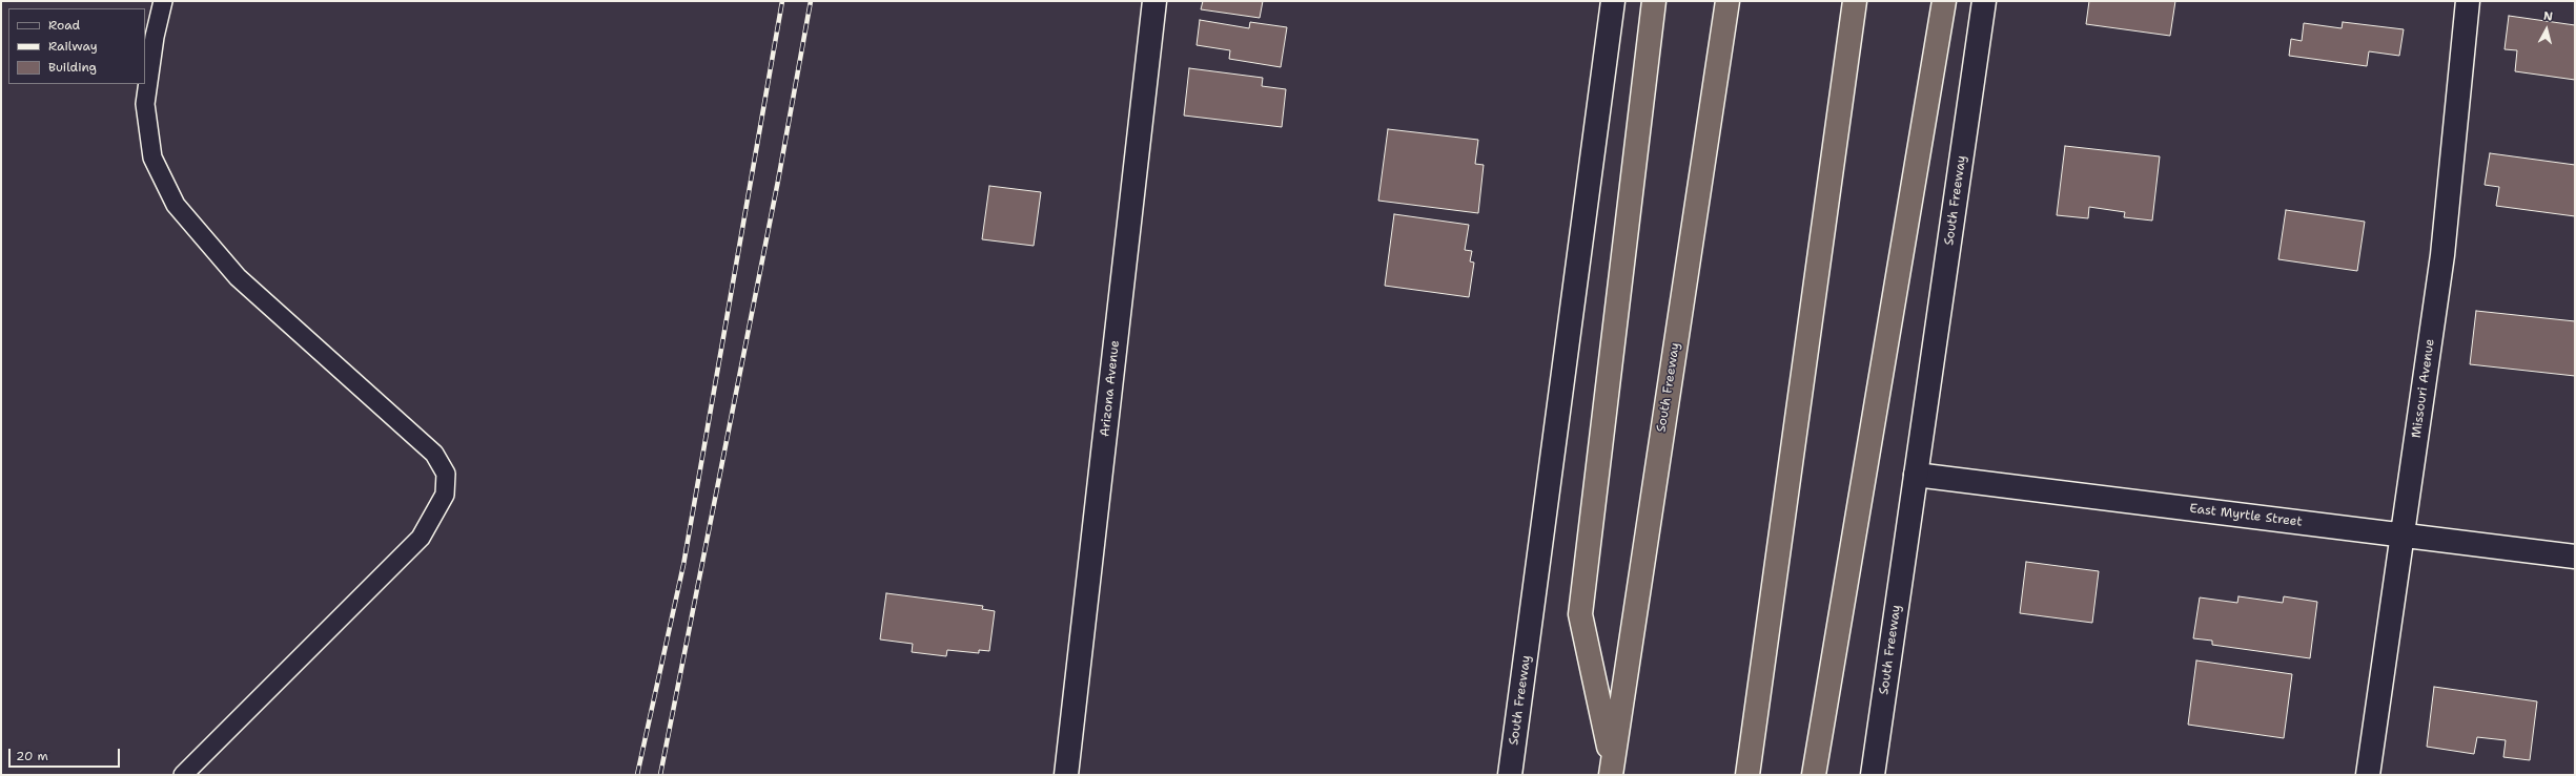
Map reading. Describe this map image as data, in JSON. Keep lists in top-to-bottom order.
{
  "streets": {
    "highway": ["South Freeway"],
    "street": ["Arizona Avenue", "Missouri Avenue", "East Myrtle Street"]
  },
  "crossings": [
    ["South Freeway", "East Myrtle Street"],
    ["Missouri Avenue", "East Myrtle Street"]
  ],
  "legend": ["Road", "Railway", "Building"],
  "scale_bar": "20 m",
  "north": "top"
}
